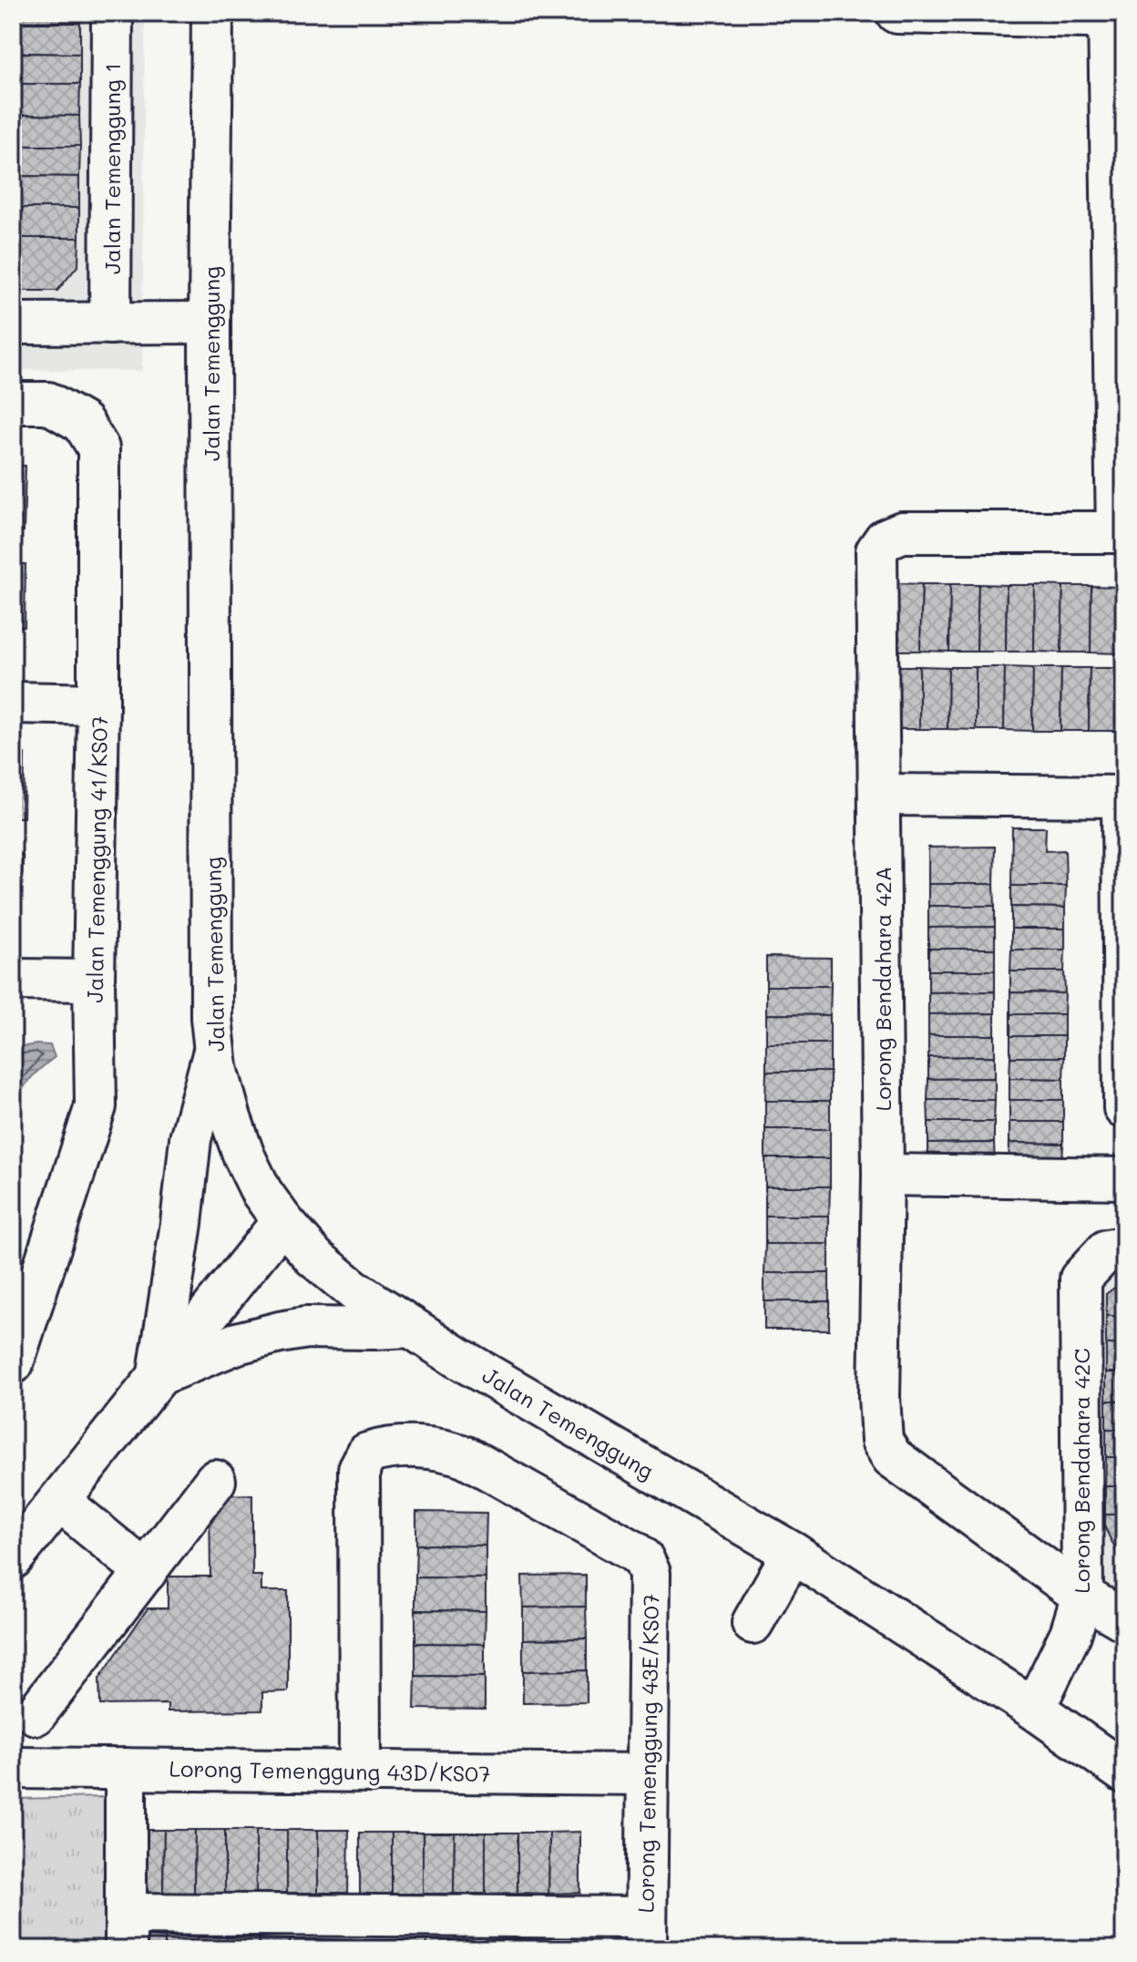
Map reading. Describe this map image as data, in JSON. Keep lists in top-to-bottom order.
{
  "streets": {
    "street": [
      "Jalan Temenggung 1",
      "Jalan Temenggung",
      "Jalan Temenggung 41/KS07",
      "Lorong Bendahara 42A",
      "Lorong Bendahara 42C",
      "Lorong Temenggung 43E/KS07",
      "Lorong Temenggung 43D/KS07"
    ]
  },
  "crossings": [
    ["Jalan Temenggung", "Lorong Bendahara 42C"],
    ["Lorong Bendahara 42A", "Lorong Bendahara 42C"],
    ["Lorong Temenggung 43E/KS07", "Lorong Temenggung 43D/KS07"]
  ]
}
